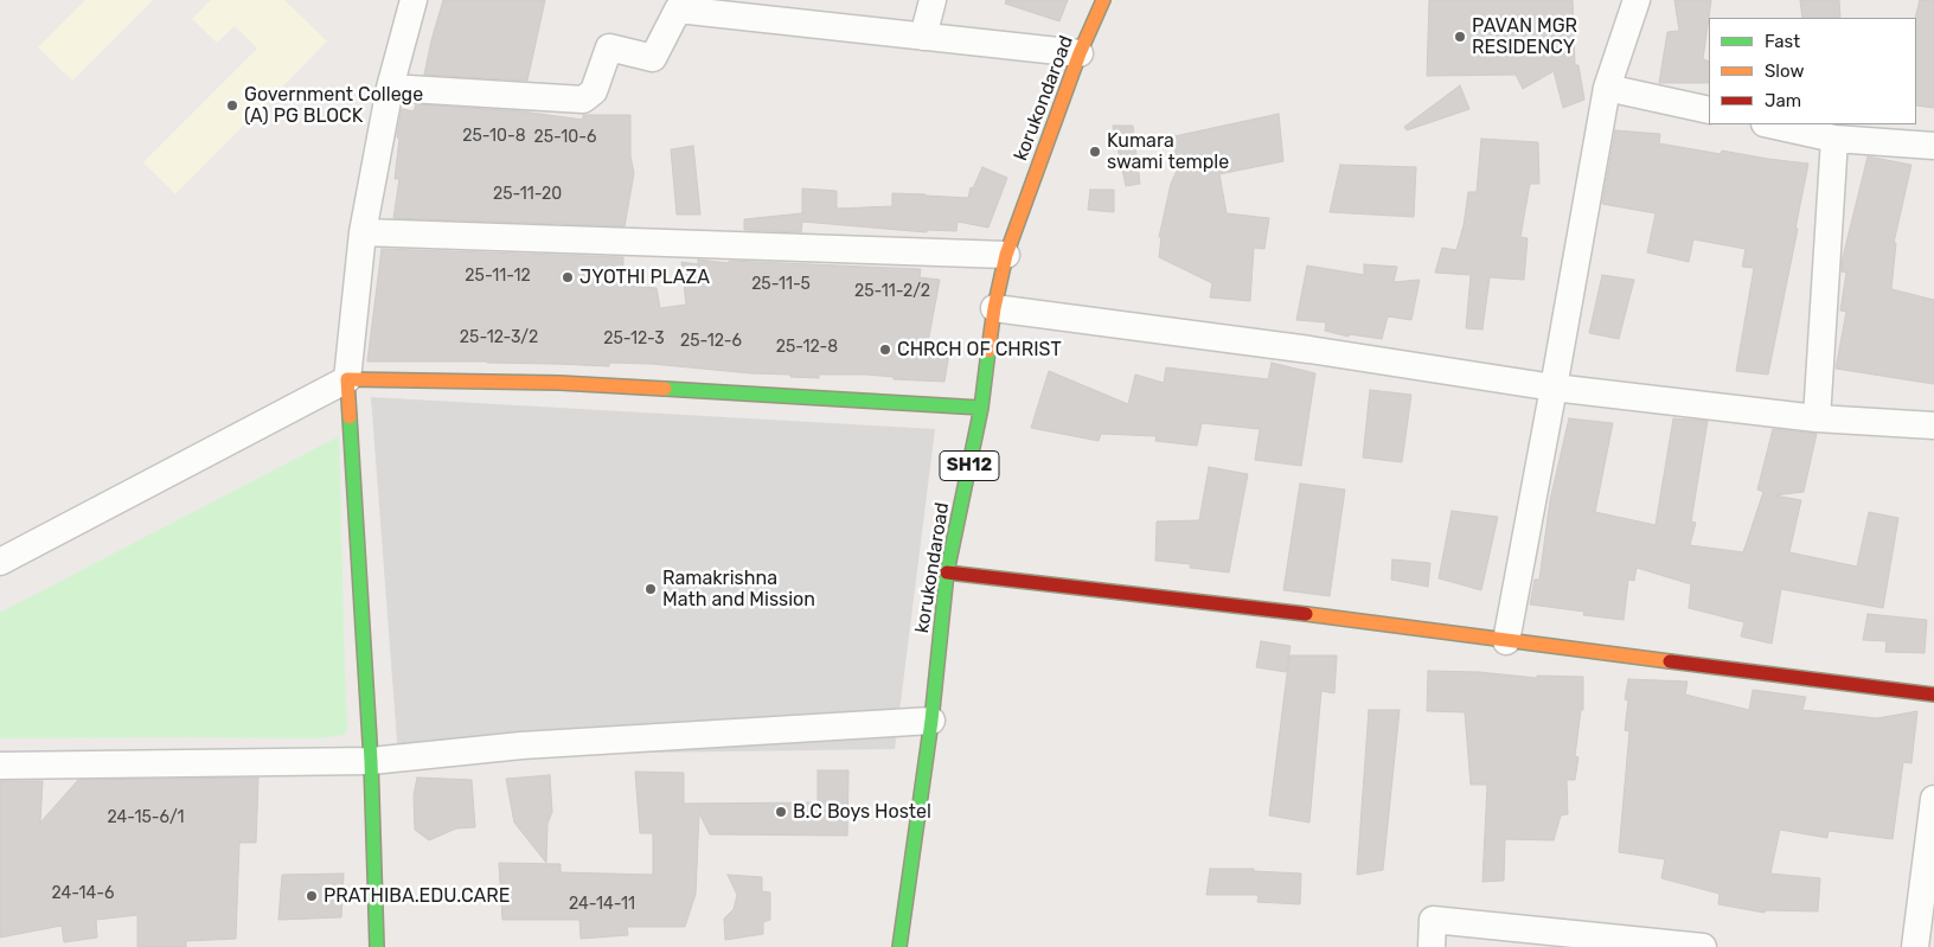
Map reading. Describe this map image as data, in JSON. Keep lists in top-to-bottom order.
{
  "streets": {
    "street": ["korukondaroad", "SH12"]
  },
  "places": [
    "PAVAN MGR RESIDENCY",
    "Government College (A) PG BLOCK",
    "Kumara swami temple",
    "JYOTHI PLAZA",
    "CHRCH OF CHRIST",
    "Ramakrishna Math and Mission",
    "B.C Boys Hostel",
    "PRATHIBA.EDU.CARE"
  ],
  "house_numbers": [
    "25-10-8",
    "25-10-6",
    "25-11-20",
    "25-11-12",
    "25-11-5",
    "25-11-2/2",
    "25-12-3/2",
    "25-12-3",
    "25-12-6",
    "25-12-8",
    "24-15-6/1",
    "24-14-6",
    "24-14-11"
  ],
  "legend": ["Fast", "Slow", "Jam"]
}
